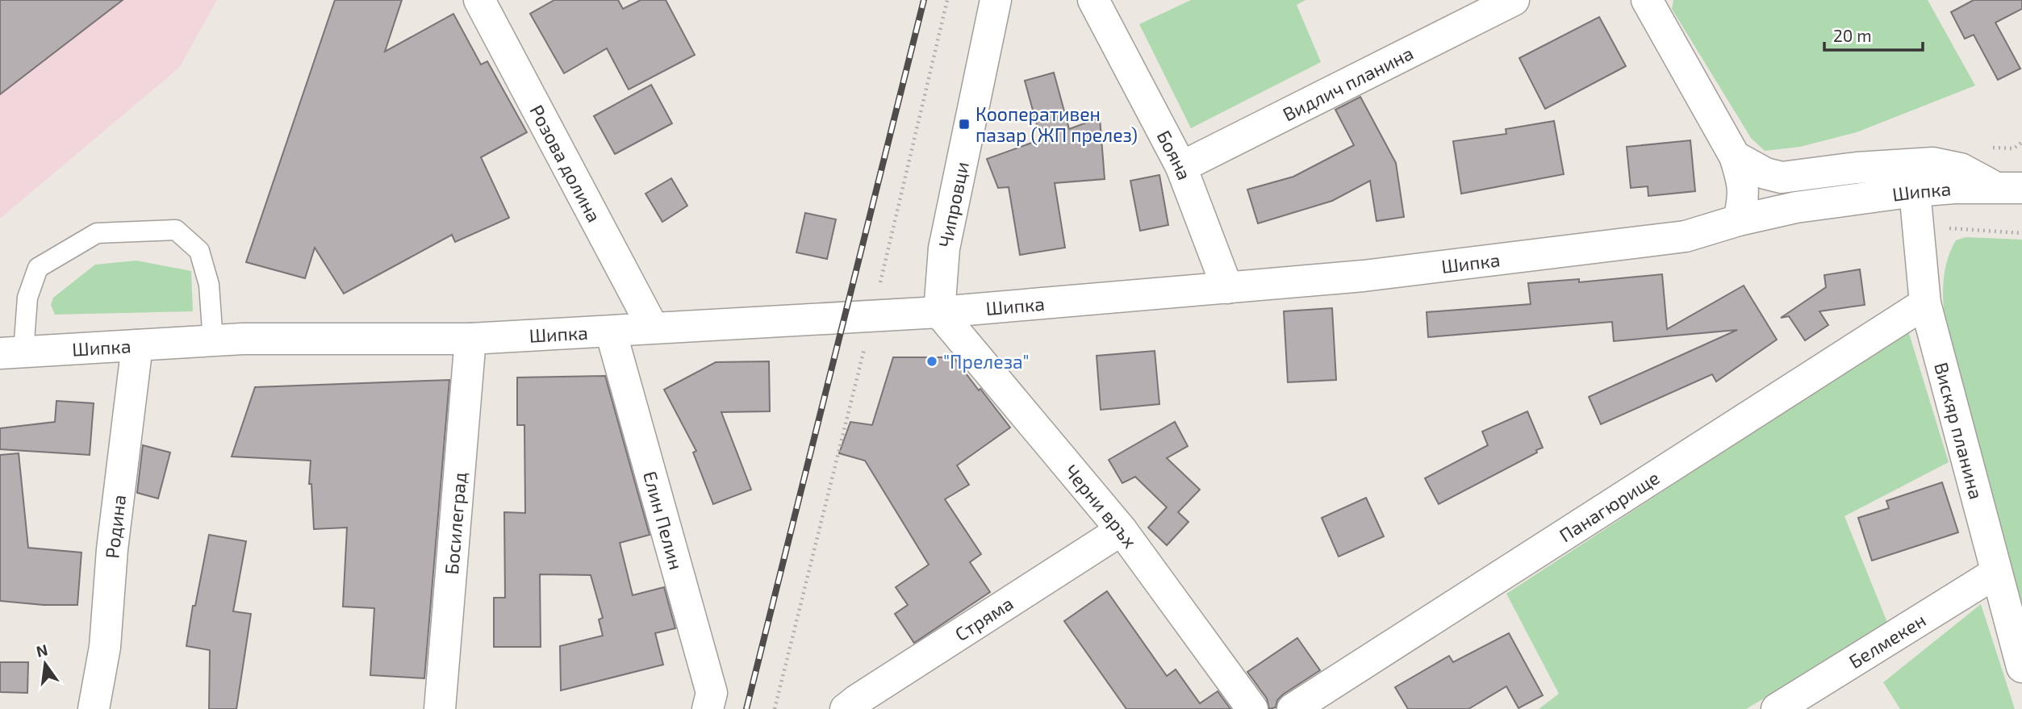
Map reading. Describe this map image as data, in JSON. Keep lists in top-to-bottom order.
{
  "streets": {
    "street": [
      "Видлич планина",
      "Бояна",
      "Розова долина",
      "Шипка",
      "Чипровци",
      "Вискяр планина",
      "Черни връх",
      "Панагюрище",
      "Елин Пелин",
      "Босилеград",
      "Родина",
      "Стряма",
      "Белмекен"
    ]
  },
  "crossings": [
    ["Видлич планина", "Бояна"],
    ["Бояна", "Шипка"],
    ["Розова долина", "Шипка"],
    ["Шипка", "Чипровци"],
    ["Шипка", "Вискяр планина"],
    ["Шипка", "Черни връх"],
    ["Шипка", "Елин Пелин"],
    ["Шипка", "Босилеград"],
    ["Шипка", "Родина"],
    ["Чипровци", "Черни връх"],
    ["Вискяр планина", "Панагюрище"],
    ["Вискяр планина", "Белмекен"],
    ["Черни връх", "Стряма"]
  ],
  "places": {
    "transit": ["Кооперативен пазар (ЖП прелез)"],
    "other": ["\"Прелеза\""]
  },
  "scale_bar": "20 m",
  "north": "top"
}
